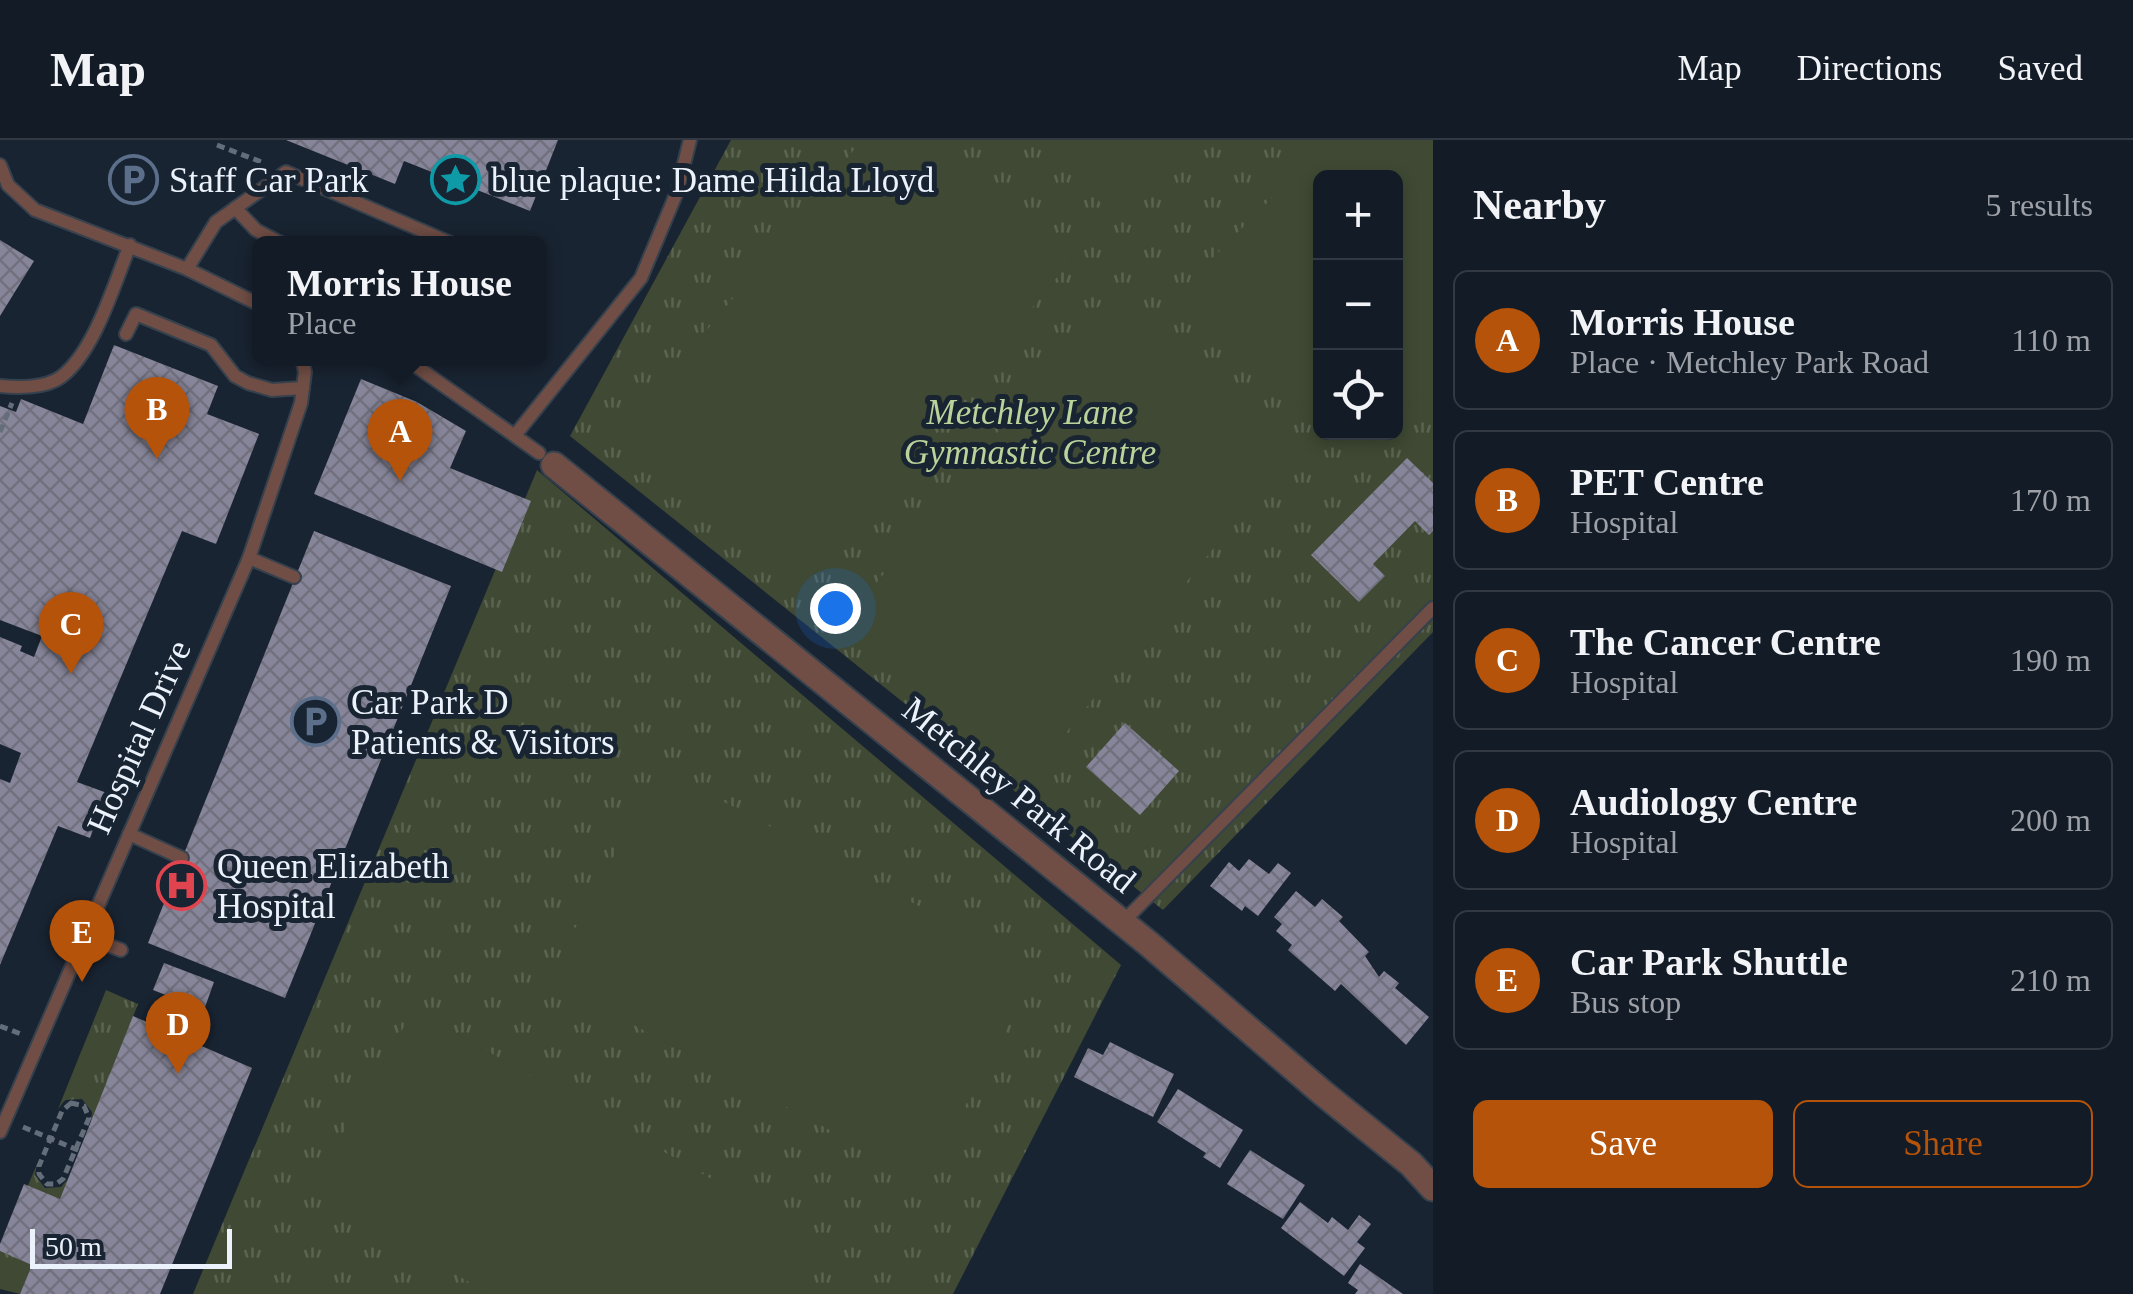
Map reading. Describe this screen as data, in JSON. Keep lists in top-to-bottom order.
{
  "streets": {
    "street": ["Metchley Park Road"],
    "lane": ["Hospital Drive"]
  },
  "parks": ["Metchley Lane Gymnastic Centre"],
  "places": {
    "parking": ["Staff Car Park", "Car Park D Patients & Visitors"],
    "place": ["blue plaque: Dame Hilda Lloyd"],
    "hospital": ["Queen Elizabeth Hospital"]
  },
  "scale_bar": "50 m",
  "page": {
    "header": "Map",
    "nav": ["Map", "Directions", "Saved"],
    "heading": ["Nearby", "5 results"],
    "map_buttons": ["+", "−"],
    "popup": ["Morris House", "Place"],
    "list": [
      {
        "mark": "A",
        "name": "Morris House",
        "note": "Place · Metchley Park Road",
        "value": "110 m"
      },
      {
        "mark": "B",
        "name": "PET Centre",
        "note": "Hospital",
        "value": "170 m"
      },
      {
        "mark": "C",
        "name": "The Cancer Centre",
        "note": "Hospital",
        "value": "190 m"
      },
      {
        "mark": "D",
        "name": "Audiology Centre",
        "note": "Hospital",
        "value": "200 m"
      },
      {
        "mark": "E",
        "name": "Car Park Shuttle",
        "note": "Bus stop",
        "value": "210 m"
      }
    ],
    "pins": [
      "B",
      "A",
      "C",
      "E",
      "D"
    ],
    "buttons": ["Save", "Share"],
    "scale": "50 m"
  }
}
